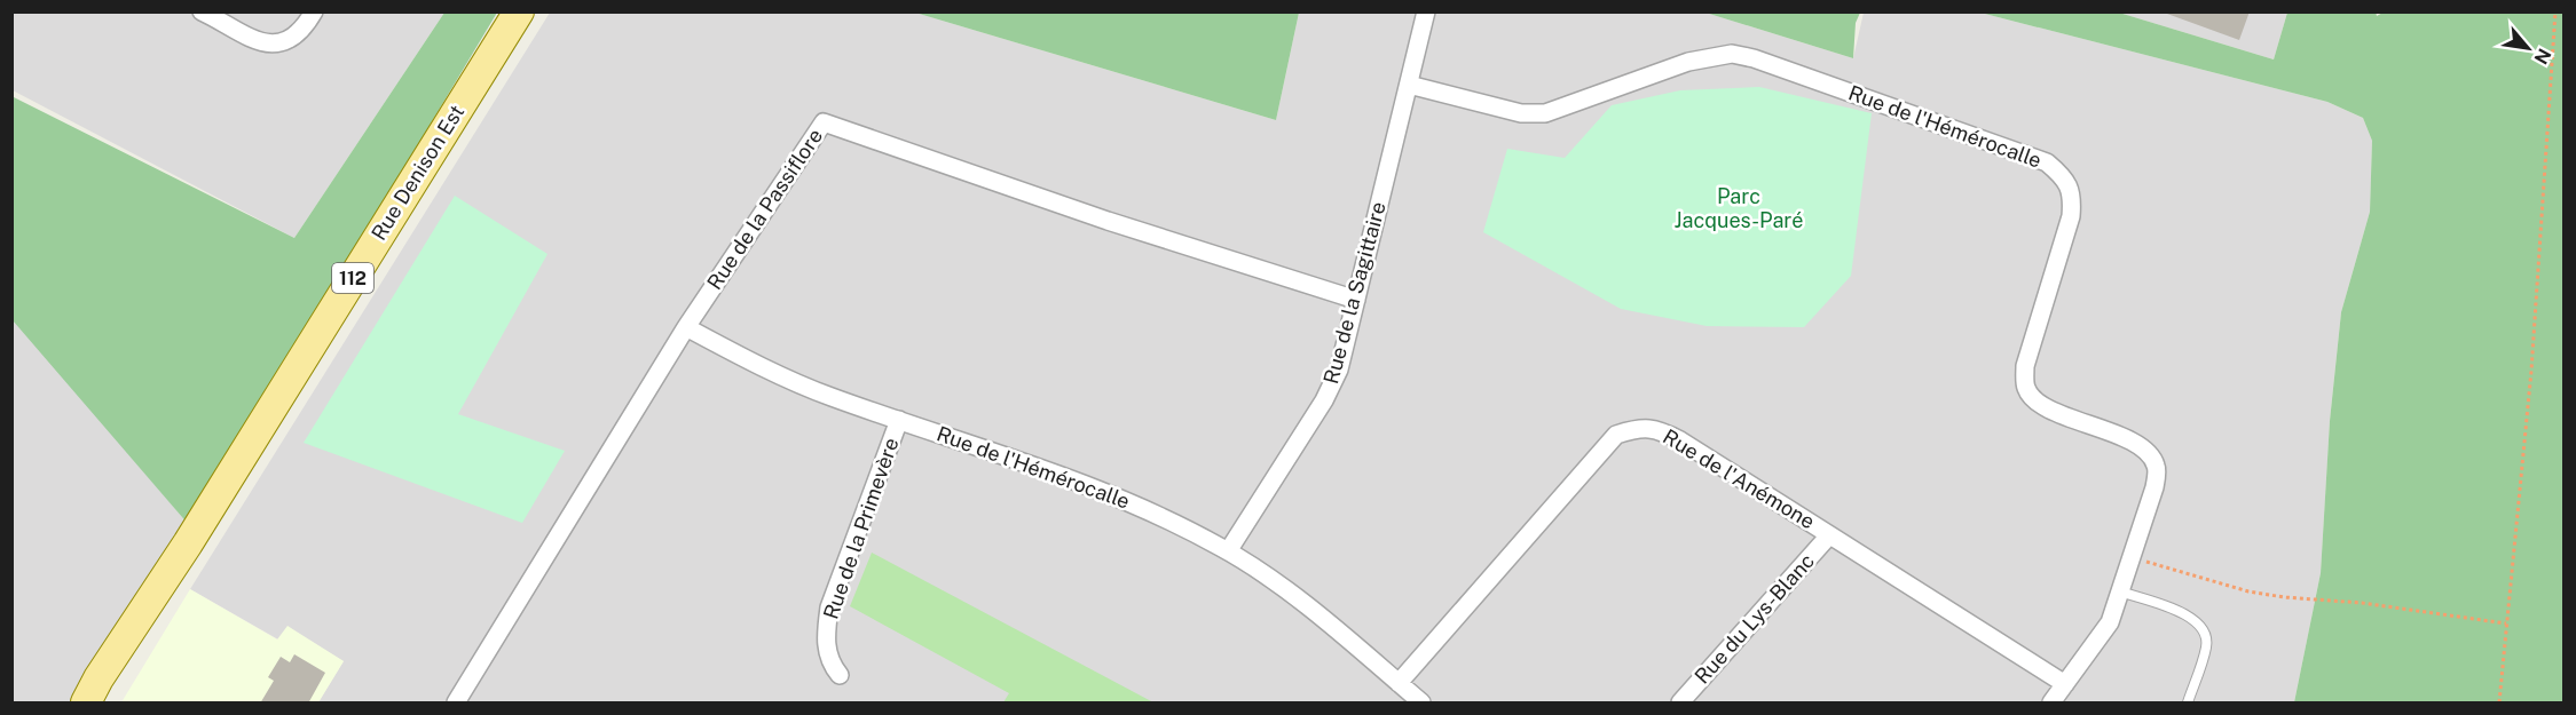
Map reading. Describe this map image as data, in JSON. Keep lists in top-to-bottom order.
{
  "streets": {
    "main road": ["Rue Denison Est", "112"],
    "street": [
      "Rue de l'Hémérocalle",
      "Rue de la Passiflore",
      "Rue de la Sagittaire",
      "Rue de l'Anémone",
      "Rue de la Primevère",
      "Rue du Lys-Blanc"
    ]
  },
  "crossings": [
    ["Rue de l'Hémérocalle", "Rue de la Passiflore"],
    ["Rue de l'Hémérocalle", "Rue de la Sagittaire"],
    ["Rue de l'Hémérocalle", "Rue de l'Anémone"],
    ["Rue de l'Hémérocalle", "Rue de la Primevère"],
    ["Rue de la Passiflore", "Rue de la Sagittaire"],
    ["Rue de l'Anémone", "Rue du Lys-Blanc"]
  ],
  "parks": ["Parc Jacques-Paré"],
  "north": "bottom right"
}
